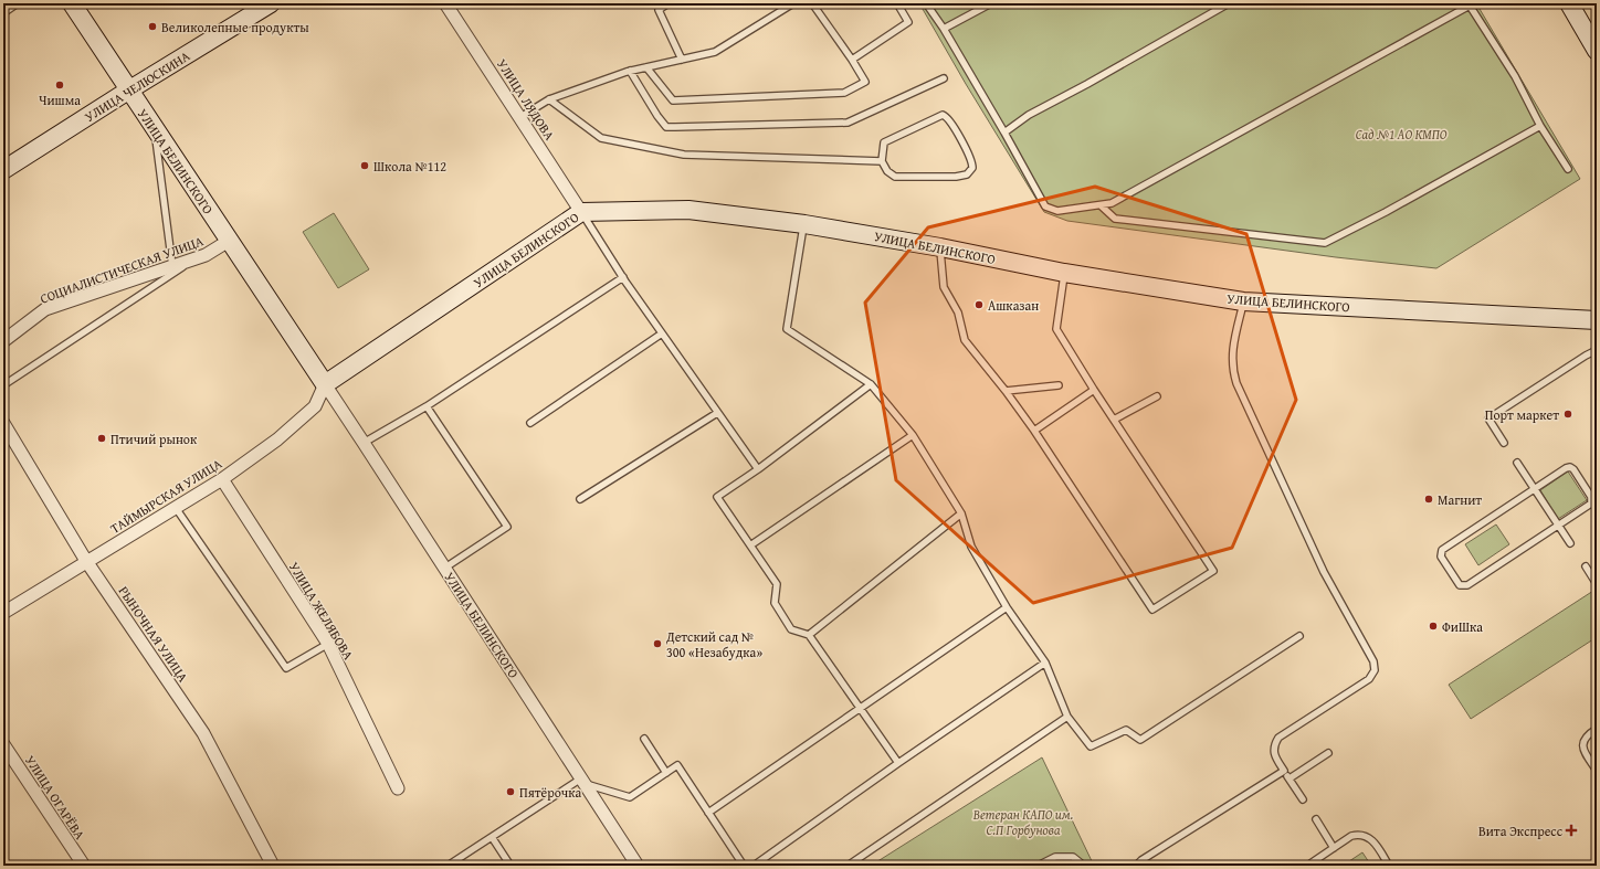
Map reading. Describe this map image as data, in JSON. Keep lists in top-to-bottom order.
{
  "streets": {
    "street": [
      "УЛИЦА ЧЕЛЮСКИНА",
      "УЛИЦА ЛЯДОВА",
      "УЛИЦА БЕЛИНСКОГО",
      "СОЦИАЛИСТИЧЕСКАЯ УЛИЦА",
      "ТАЙМЫРСКАЯ УЛИЦА",
      "УЛИЦА ЖЕЛЯБОВА",
      "РЫНОЧНАЯ УЛИЦА",
      "УЛИЦА ОГАРЁВА"
    ]
  },
  "crossings": [
    ["УЛИЦА ЧЕЛЮСКИНА", "УЛИЦА БЕЛИНСКОГО"],
    ["УЛИЦА ЛЯДОВА", "УЛИЦА БЕЛИНСКОГО"],
    ["УЛИЦА БЕЛИНСКОГО", "СОЦИАЛИСТИЧЕСКАЯ УЛИЦА"],
    ["УЛИЦА БЕЛИНСКОГО", "ТАЙМЫРСКАЯ УЛИЦА"],
    ["ТАЙМЫРСКАЯ УЛИЦА", "УЛИЦА ЖЕЛЯБОВА"],
    ["ТАЙМЫРСКАЯ УЛИЦА", "РЫНОЧНАЯ УЛИЦА"]
  ],
  "parks": ["Сад №1 АО КМПО", "Ветеран КАПО им. С.П Горбунова"],
  "places": {
    "other": [
      "Великолепные продукты",
      "Чишма",
      "Школа №112",
      "Ашказан",
      "Порт маркет",
      "Птичий рынок",
      "Магнит",
      "ФиШка",
      "Детский сад № 300 «Незабудка»",
      "Пятёрочка"
    ],
    "health": ["Вита Экспресс"]
  }
}
